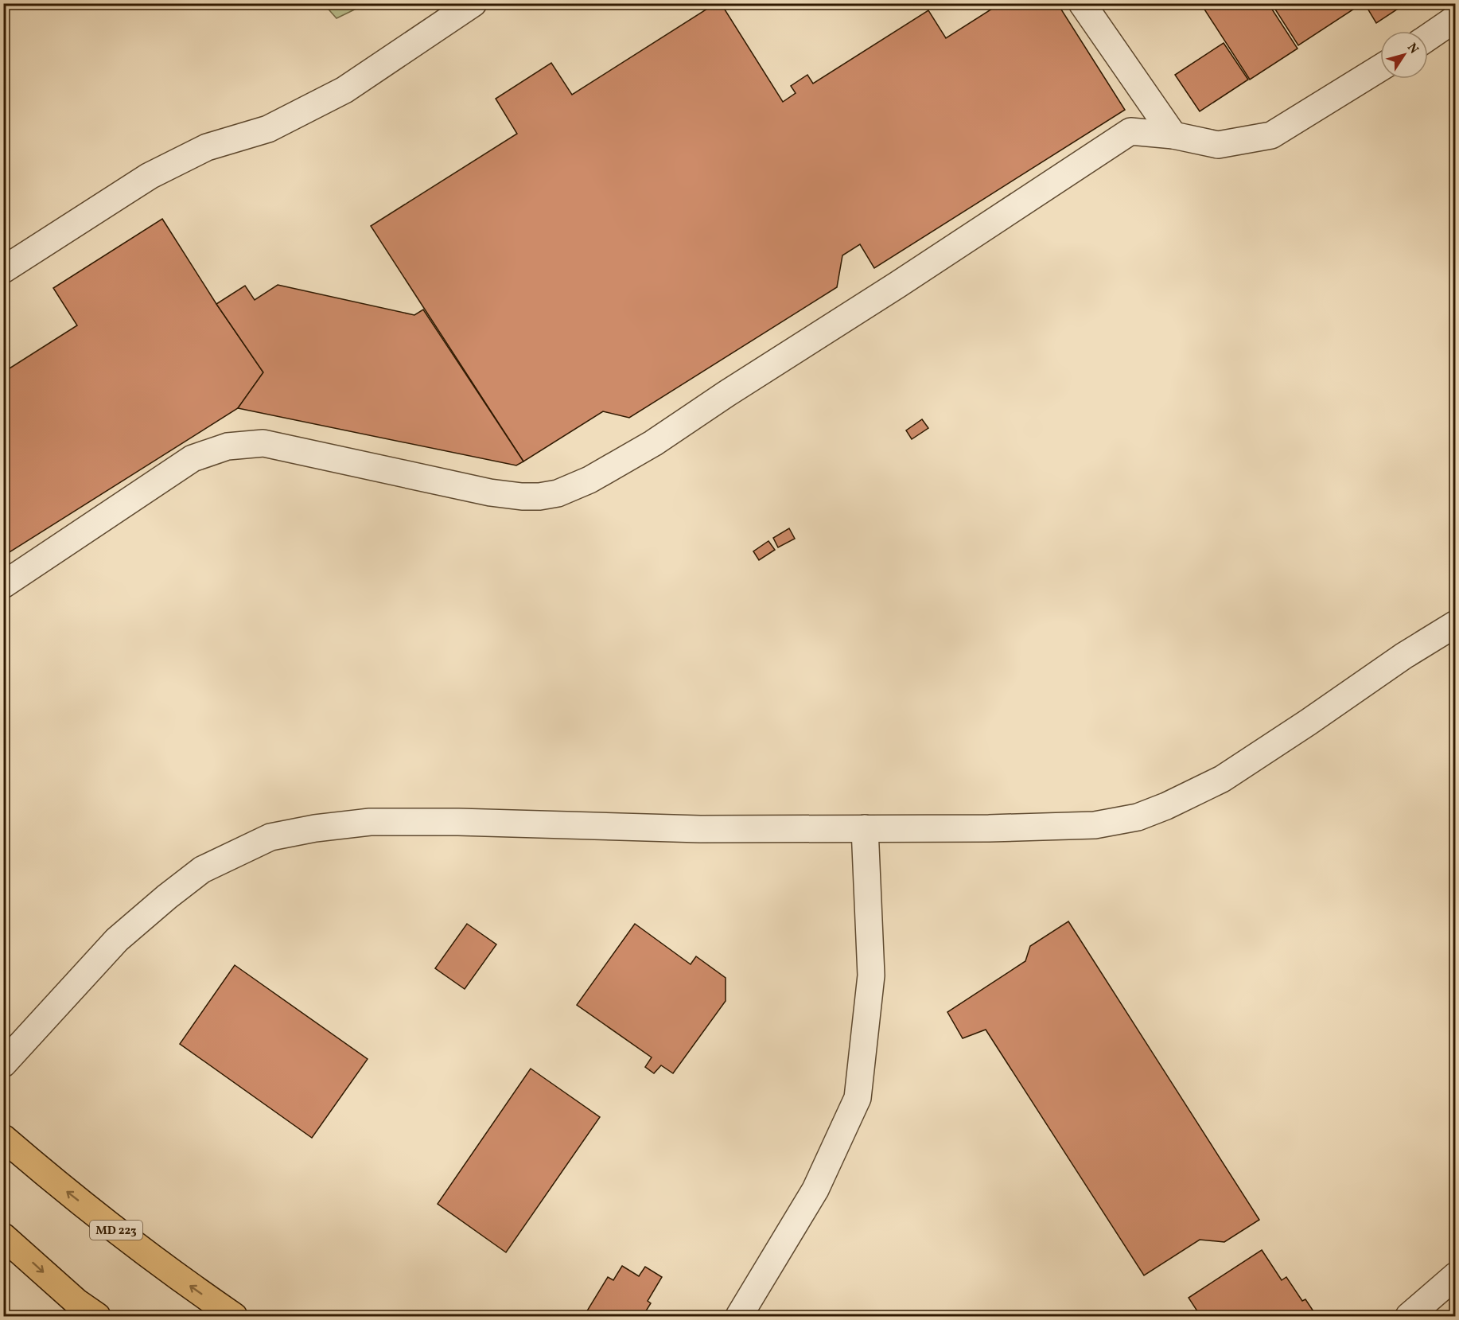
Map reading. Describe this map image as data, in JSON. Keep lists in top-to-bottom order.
{
  "streets": {
    "main road": ["MD 223"]
  },
  "north": "top right"
}
